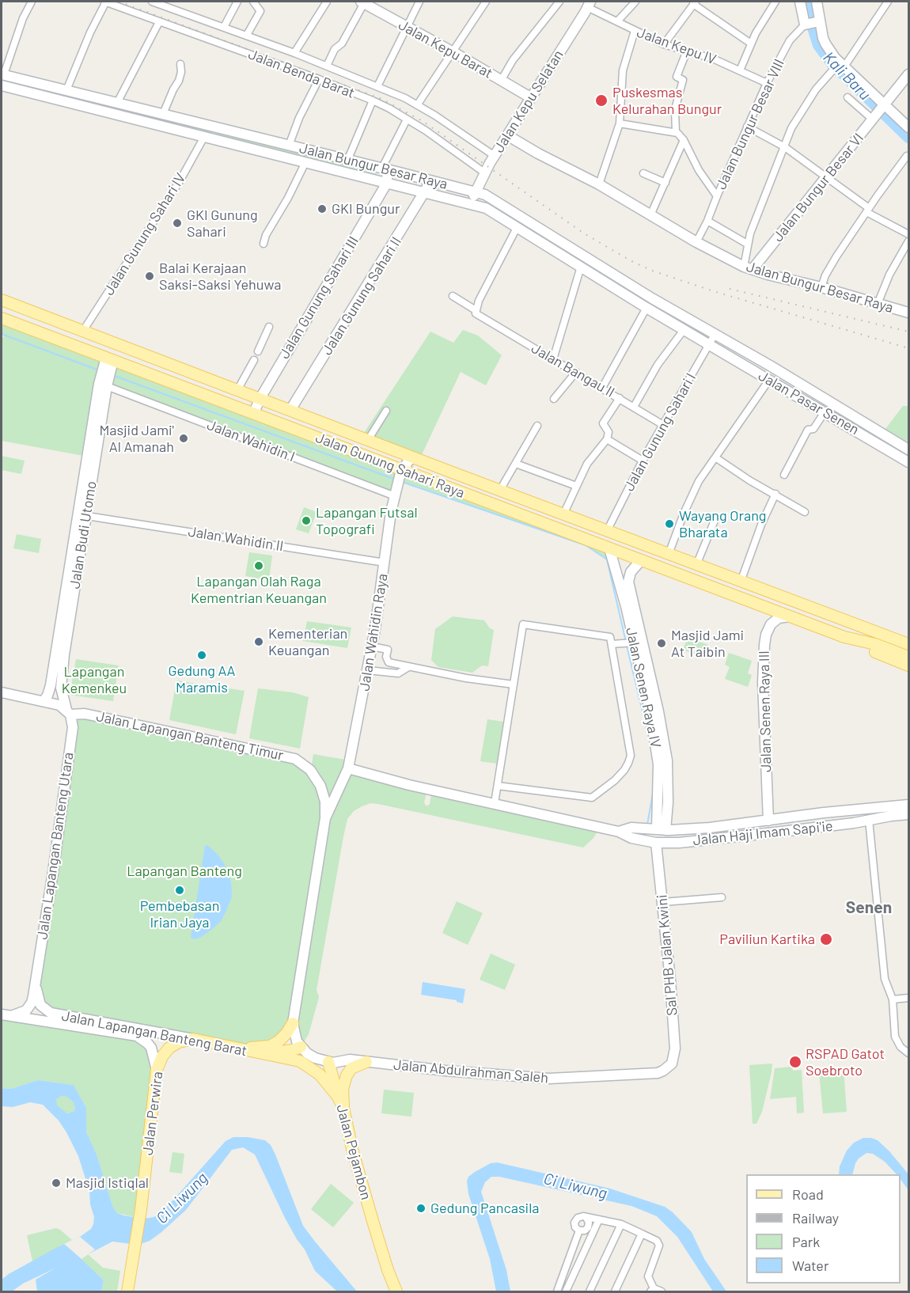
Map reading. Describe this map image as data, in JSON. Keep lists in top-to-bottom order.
{
  "streets": {
    "main road": [
      "Jalan Gunung Sahari Raya",
      "Jalan Lapangan Banteng Barat",
      "Jalan Perwira",
      "Jalan Pejambon"
    ],
    "street": [
      "Jalan Kepu IV",
      "Jalan Kepu Barat",
      "Jalan Benda Barat",
      "Jalan Kepu Selatan",
      "Jalan Bungur Besar VIII",
      "Jalan Bungur Besar Raya",
      "Jalan Bungur Besar VI",
      "Jalan Gunung Sahari IV",
      "Jalan Gunung Sahari II",
      "Jalan Gunung Sahari III",
      "Jalan Bangau II",
      "Jalan Pasar Senen",
      "Jalan Gunung Sahari I",
      "Jalan Wahidin I",
      "Jalan Budi Utomo",
      "Jalan Wahidin II",
      "Jalan Wahidin Raya",
      "Jalan Senen Raya IV",
      "Jalan Senen Raya III",
      "Jalan Lapangan Banteng Timur",
      "Jalan Haji Imam Sapi'ie",
      "Jalan Lapangan Banteng Utara",
      "Sal PHB Jalan Kwini",
      "Jalan Abdulrahman Saleh"
    ]
  },
  "crossings": [
    ["Jalan Kepu IV", "Jalan Kepu Selatan"],
    ["Jalan Kepu IV", "Jalan Bungur Besar VIII"],
    ["Jalan Kepu Barat", "Jalan Kepu Selatan"],
    ["Jalan Benda Barat", "Jalan Kepu Selatan"],
    ["Jalan Kepu Selatan", "Jalan Bungur Besar Raya"],
    ["Jalan Bungur Besar VIII", "Jalan Bungur Besar Raya"],
    ["Jalan Bungur Besar Raya", "Jalan Bungur Besar VI"],
    ["Jalan Bungur Besar Raya", "Jalan Gunung Sahari IV"],
    ["Jalan Bungur Besar Raya", "Jalan Gunung Sahari II"],
    ["Jalan Bungur Besar Raya", "Jalan Gunung Sahari III"],
    ["Jalan Bungur Besar Raya", "Jalan Pasar Senen"],
    ["Jalan Bungur Besar Raya", "Jalan Gunung Sahari I"],
    ["Jalan Gunung Sahari IV", "Jalan Gunung Sahari Raya"],
    ["Jalan Gunung Sahari II", "Jalan Gunung Sahari Raya"],
    ["Jalan Gunung Sahari III", "Jalan Gunung Sahari Raya"],
    ["Jalan Bangau II", "Jalan Gunung Sahari I"],
    ["Jalan Pasar Senen", "Jalan Gunung Sahari I"],
    ["Jalan Gunung Sahari I", "Jalan Gunung Sahari Raya"],
    ["Jalan Wahidin I", "Jalan Budi Utomo"],
    ["Jalan Wahidin I", "Jalan Wahidin Raya"],
    ["Jalan Gunung Sahari Raya", "Jalan Budi Utomo"],
    ["Jalan Gunung Sahari Raya", "Jalan Wahidin Raya"],
    ["Jalan Gunung Sahari Raya", "Jalan Senen Raya IV"],
    ["Jalan Gunung Sahari Raya", "Jalan Senen Raya III"],
    ["Jalan Budi Utomo", "Jalan Wahidin II"],
    ["Jalan Budi Utomo", "Jalan Lapangan Banteng Timur"],
    ["Jalan Budi Utomo", "Jalan Lapangan Banteng Utara"],
    ["Jalan Wahidin II", "Jalan Wahidin Raya"],
    ["Jalan Wahidin Raya", "Jalan Lapangan Banteng Timur"],
    ["Jalan Wahidin Raya", "Jalan Haji Imam Sapi'ie"],
    ["Jalan Senen Raya IV", "Jalan Haji Imam Sapi'ie"],
    ["Jalan Senen Raya III", "Jalan Haji Imam Sapi'ie"],
    ["Jalan Lapangan Banteng Timur", "Jalan Lapangan Banteng Utara"],
    ["Jalan Haji Imam Sapi'ie", "Sal PHB Jalan Kwini"],
    ["Jalan Lapangan Banteng Utara", "Jalan Lapangan Banteng Barat"],
    ["Sal PHB Jalan Kwini", "Jalan Abdulrahman Saleh"],
    ["Jalan Lapangan Banteng Barat", "Jalan Perwira"],
    ["Jalan Lapangan Banteng Barat", "Jalan Pejambon"]
  ],
  "districts": ["Senen"],
  "water": ["Kali Baru", "Ci Liwung"],
  "parks": ["Lapangan Kemenkeu", "Lapangan Banteng"],
  "places": [
    "Puskesmas Kelurahan Bungur",
    "GKI Bungur",
    "GKI Gunung Sahari",
    "Balai Kerajaan Saksi-Saksi Yehuwa",
    "Masjid Jami' Al Amanah",
    "Lapangan Futsal Topografi",
    "Wayang Orang Bharata",
    "Lapangan Olah Raga Kementrian Keuangan",
    "Kementerian Keuangan",
    "Masjid Jami At Taibin",
    "Gedung AA Maramis",
    "Pembebasan Irian Jaya",
    "Paviliun Kartika",
    "RSPAD Gatot Soebroto",
    "Masjid Istiqlal",
    "Gedung Pancasila"
  ],
  "legend": [
    "Road",
    "Railway",
    "Park",
    "Water"
  ]
}
